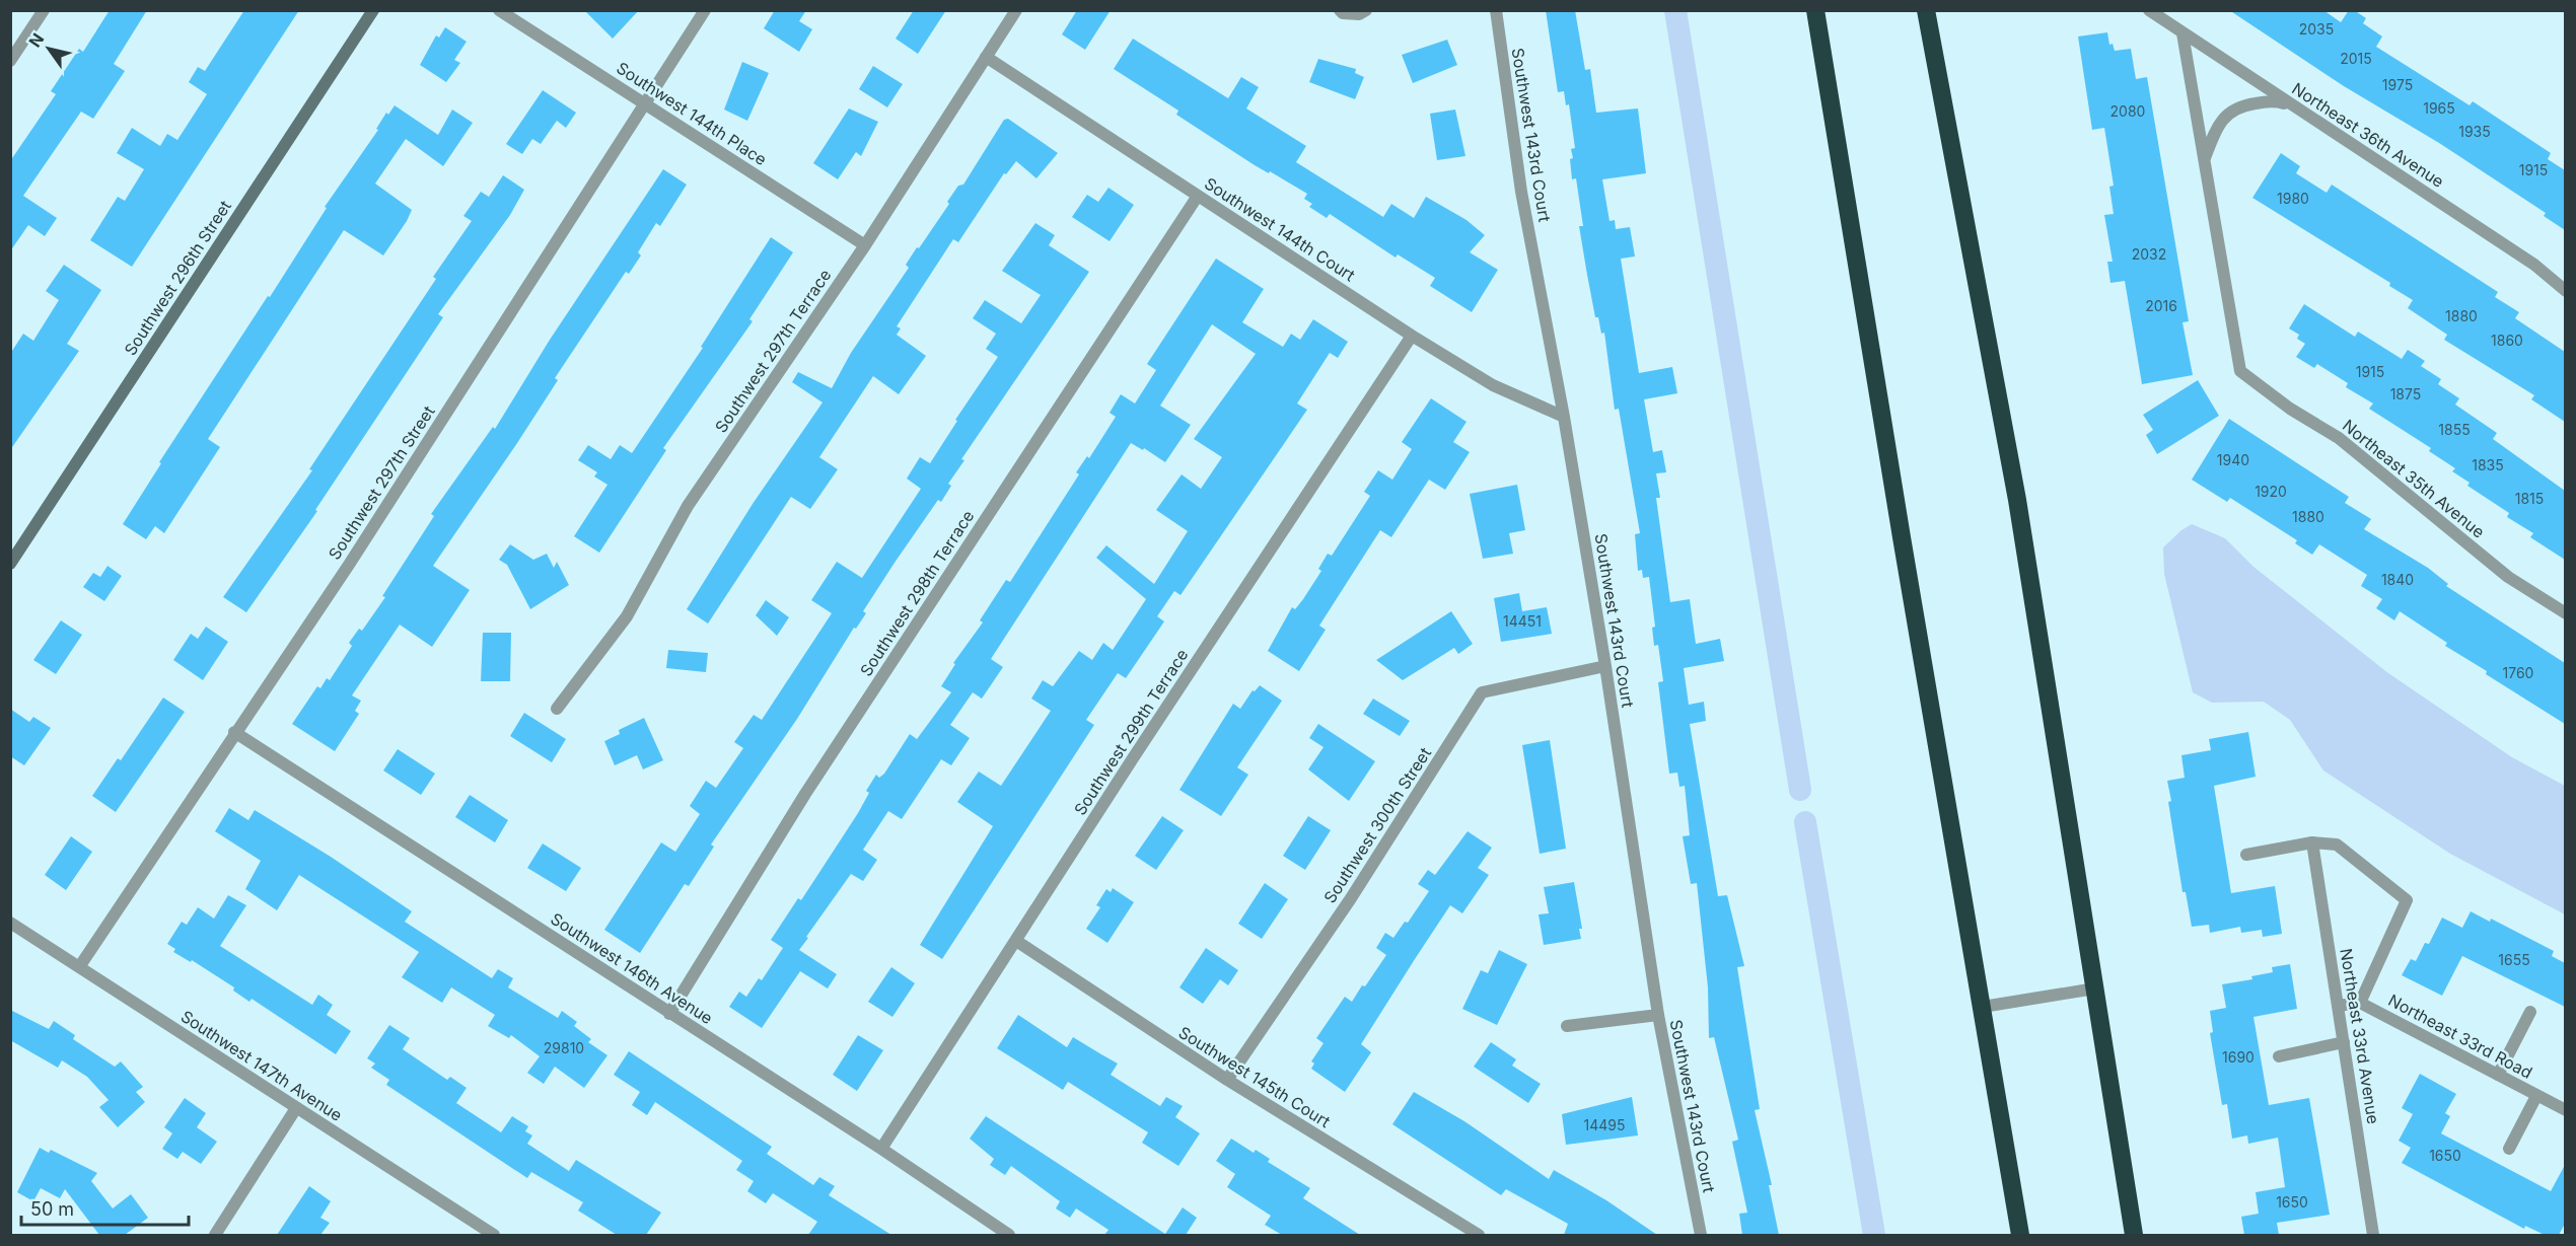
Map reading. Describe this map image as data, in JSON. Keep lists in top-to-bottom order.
{
  "streets": {
    "street": [
      "Southwest 144th Place",
      "Southwest 143rd Court",
      "Northeast 36th Avenue",
      "Southwest 144th Court",
      "Southwest 296th Street",
      "Southwest 297th Terrace",
      "Northeast 35th Avenue",
      "Southwest 297th Street",
      "Southwest 298th Terrace",
      "Southwest 299th Terrace",
      "Southwest 300th Street",
      "Southwest 146th Avenue",
      "Northeast 33rd Avenue",
      "Northeast 33rd Road",
      "Southwest 147th Avenue",
      "Southwest 145th Court"
    ]
  },
  "crossings": [
    ["Southwest 144th Place", "Southwest 297th Terrace"],
    ["Southwest 144th Place", "Southwest 297th Street"],
    ["Southwest 143rd Court", "Southwest 144th Court"],
    ["Southwest 143rd Court", "Southwest 300th Street"],
    ["Southwest 144th Court", "Southwest 297th Terrace"],
    ["Southwest 144th Court", "Southwest 298th Terrace"],
    ["Southwest 144th Court", "Southwest 299th Terrace"],
    ["Southwest 297th Street", "Southwest 146th Avenue"],
    ["Southwest 297th Street", "Southwest 147th Avenue"],
    ["Southwest 298th Terrace", "Southwest 146th Avenue"],
    ["Southwest 299th Terrace", "Southwest 146th Avenue"],
    ["Southwest 299th Terrace", "Southwest 145th Court"],
    ["Southwest 300th Street", "Southwest 145th Court"]
  ],
  "house_numbers": [
    "2035",
    "2015",
    "1975",
    "1965",
    "2080",
    "1935",
    "1915",
    "1980",
    "2032",
    "2016",
    "1880",
    "1860",
    "1915",
    "1875",
    "1855",
    "1940",
    "1835",
    "1920",
    "1815",
    "1880",
    "1840",
    "14451",
    "1760",
    "1655",
    "29810",
    "1690",
    "14495",
    "1650",
    "1650"
  ],
  "scale_bar": "50 m",
  "north": "top left"
}
